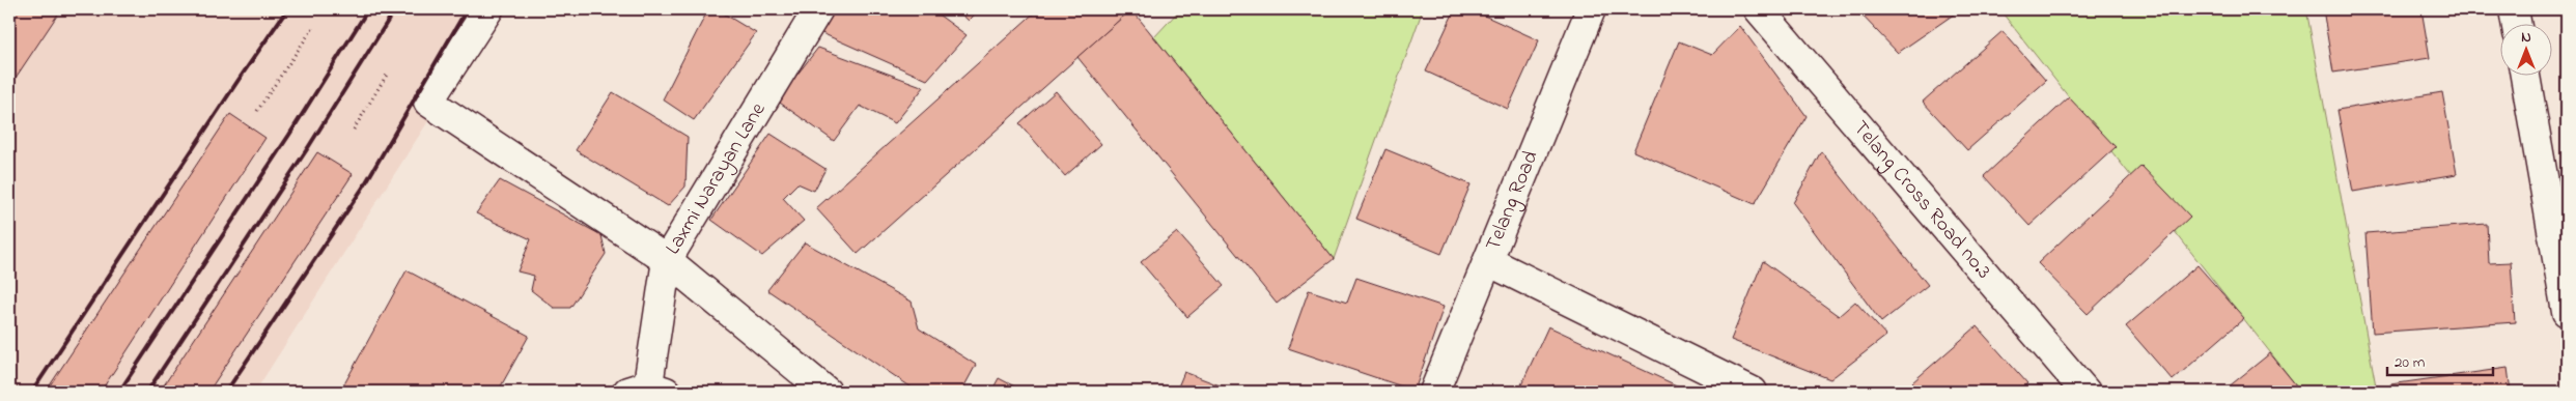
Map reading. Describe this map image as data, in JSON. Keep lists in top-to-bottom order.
{
  "streets": {
    "street": ["Laxmi Narayan Lane", "Telang Cross Road no.3", "Telang Road"]
  },
  "scale_bar": "20 m",
  "north": "top"
}
